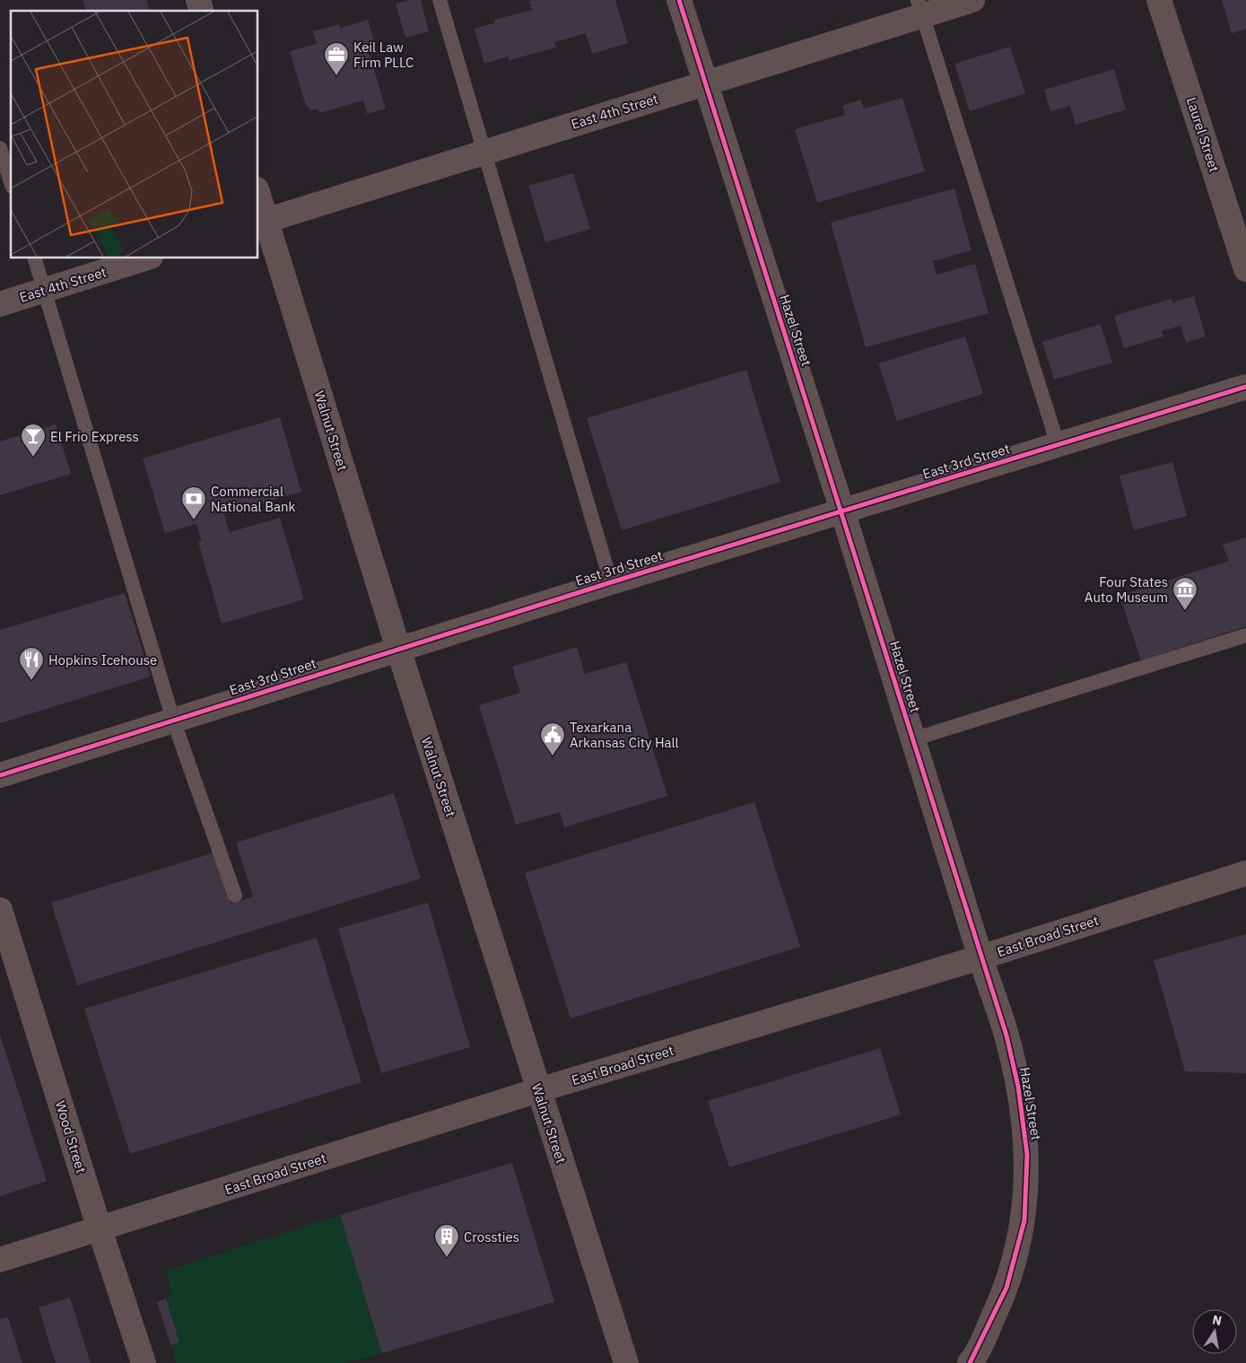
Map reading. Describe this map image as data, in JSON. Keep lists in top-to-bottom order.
{
  "streets": {
    "street": [
      "East 4th Street",
      "Laurel Street",
      "Hazel Street",
      "Walnut Street",
      "East 3rd Street",
      "East Broad Street",
      "Wood Street"
    ]
  },
  "crossings": [
    ["East 4th Street", "Hazel Street"],
    ["East 4th Street", "Walnut Street"],
    ["Hazel Street", "East 3rd Street"],
    ["Hazel Street", "East Broad Street"],
    ["Walnut Street", "East 3rd Street"],
    ["Walnut Street", "East Broad Street"],
    ["East Broad Street", "Wood Street"]
  ],
  "places": {
    "office": ["Keil Law Firm PLLC"],
    "bar": ["El Frio Express"],
    "bank": ["Commercial National Bank"],
    "museum": ["Four States Auto Museum"],
    "restaurant": ["Hopkins Icehouse"],
    "public building": ["Texarkana Arkansas City Hall"],
    "building": ["Crossties"]
  },
  "north": "top"
}
